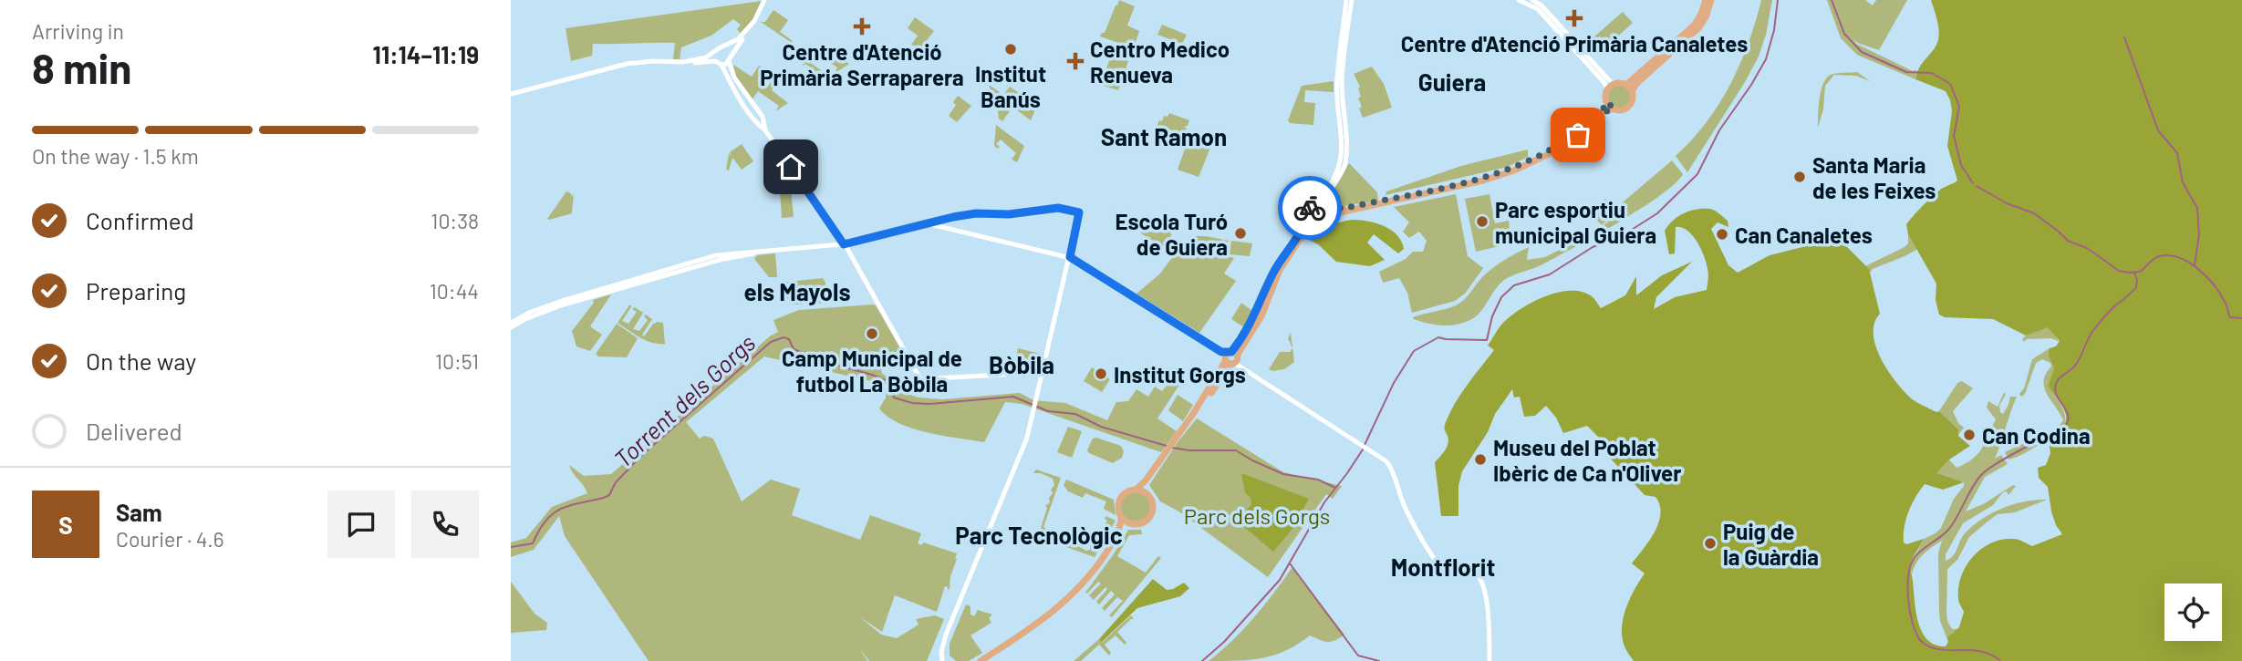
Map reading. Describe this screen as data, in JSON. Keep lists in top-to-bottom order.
{
  "districts": [
    "Guiera",
    "Sant Ramon",
    "els Mayols",
    "Bòbila",
    "Parc Tecnològic",
    "Montflorit"
  ],
  "water": ["Torrent dels Gorgs"],
  "parks": ["Parc dels Gorgs"],
  "places": {
    "health": ["Centre d'Atenció Primària Canaletes", "Centre d'Atenció Primària Serraparera", "Centro Medico Renueva"],
    "other": [
      "Institut Banús",
      "Santa Maria de les Feixes",
      "Parc esportiu municipal Guiera",
      "Escola Turó de Guiera",
      "Can Canaletes",
      "Camp Municipal de futbol La Bòbila",
      "Institut Gorgs",
      "Can Codina",
      "Museu del Poblat Ibèric de Ca n'Oliver",
      "Puig de la Guàrdia"
    ]
  },
  "page": {
    "heading": ["8 min", "Arriving in", "11:14–11:19"],
    "panel": ["Sam", "Courier · 4.6"],
    "bar": "On the way · 1.5 km",
    "list": [
      ["Confirmed", "10:38"],
      ["Preparing", "10:44"],
      ["On the way", "10:51"],
      "Delivered"
    ],
    "round": "S"
  }
}
